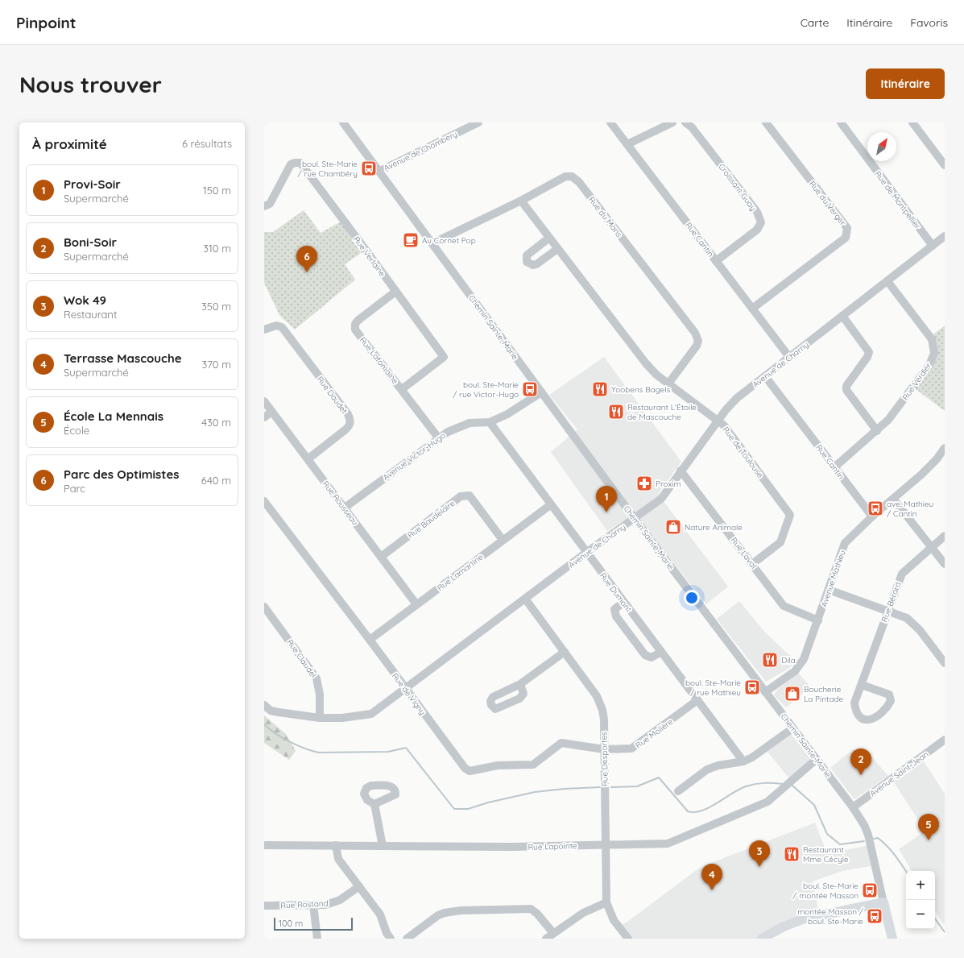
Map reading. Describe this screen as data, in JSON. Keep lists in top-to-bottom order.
{
  "streets": {
    "main road": ["Chemin Sainte-Marie"],
    "street": [
      "Avenue de Chambery",
      "Croissant Guay",
      "Rue de Montpellier",
      "Rue du Verger",
      "Rue du Mans",
      "Rue Cantin",
      "Rue Verlaine",
      "Rue Lafontaine",
      "Avenue de Charny",
      "Rue Verdier",
      "Rue Daudet",
      "Rue de Toulouse",
      "Avenue Victor-Hugo",
      "Rue Rousseau",
      "Rue Baudelaire",
      "Rue Laval",
      "Rue Lamartine",
      "Avenue Mathieu",
      "Rue Dumont",
      "Rue Bérard",
      "Rue Claudel",
      "Rue de Vigny",
      "Rue Molière",
      "Rue Desportes",
      "Avenue Saint-Jean",
      "Rue Lapointe",
      "Rue Rostand"
    ]
  },
  "crossings": [
    ["Avenue de Chambery", "Chemin Sainte-Marie"],
    ["Croissant Guay", "Rue Cantin"],
    ["Rue de Montpellier", "Avenue de Charny"],
    ["Rue du Verger", "Rue Cantin"],
    ["Rue du Mans", "Chemin Sainte-Marie"],
    ["Rue du Mans", "Rue de Toulouse"],
    ["Rue Cantin", "Avenue de Charny"],
    ["Rue Cantin", "Rue Verdier"],
    ["Rue Cantin", "Avenue Mathieu"],
    ["Rue Verlaine", "Rue Lafontaine"],
    ["Chemin Sainte-Marie", "Avenue de Charny"],
    ["Chemin Sainte-Marie", "Avenue Victor-Hugo"],
    ["Chemin Sainte-Marie", "Avenue Mathieu"],
    ["Chemin Sainte-Marie", "Avenue Saint-Jean"],
    ["Chemin Sainte-Marie", "Rue Lapointe"],
    ["Rue Lafontaine", "Avenue Victor-Hugo"],
    ["Avenue de Charny", "Rue Verdier"],
    ["Avenue de Charny", "Rue de Toulouse"],
    ["Avenue de Charny", "Rue Laval"],
    ["Avenue de Charny", "Rue Dumont"],
    ["Avenue de Charny", "Rue Claudel"],
    ["Avenue de Charny", "Rue de Vigny"],
    ["Avenue de Charny", "Rue Desportes"],
    ["Rue Daudet", "Rue Rousseau"],
    ["Rue de Toulouse", "Rue Laval"],
    ["Avenue Victor-Hugo", "Rue Rousseau"],
    ["Avenue Victor-Hugo", "Rue Dumont"],
    ["Rue Rousseau", "Rue Baudelaire"],
    ["Rue Rousseau", "Rue Lamartine"],
    ["Rue Baudelaire", "Rue Lamartine"],
    ["Rue Laval", "Avenue Mathieu"],
    ["Rue Lamartine", "Rue Dumont"],
    ["Rue Lamartine", "Rue de Vigny"],
    ["Rue Dumont", "Rue Molière"],
    ["Rue de Vigny", "Rue Molière"],
    ["Rue de Vigny", "Rue Desportes"],
    ["Rue Molière", "Rue Desportes"],
    ["Rue Desportes", "Rue Lapointe"]
  ],
  "places": {
    "bus stop": [
      "boul. Ste-Marie / rue Chambéry",
      "boul. Ste-Marie / rue Victor-Hugo",
      "ave. Mathieu / Cantin",
      "boul. Ste-Marie / rue Mathieu",
      "boul. Ste-Marie / montée Masson",
      "montée Masson / boul. Ste-Marie"
    ],
    "cafe": ["Au Cornet Pop"],
    "restaurant": [
      "Yoobens Bagels",
      "Restaurant L'Étoile de Mascouche",
      "Dila",
      "Restaurant Mme Cécyle"
    ],
    "pharmacy": ["Proxim"],
    "shop": ["Nature Animale", "Boucherie La Pintade"]
  },
  "scale_bar": "100 m",
  "north": "top right",
  "page": {
    "header": "Pinpoint",
    "nav": ["Carte", "Itinéraire", "Favoris"],
    "buttons": "Itinéraire",
    "title": "Nous trouver",
    "heading": ["À proximité", "6 résultats"],
    "list": [
      {
        "mark": "1",
        "name": "Provi-Soir",
        "note": "Supermarché",
        "value": "150 m"
      },
      {
        "mark": "2",
        "name": "Boni-Soir",
        "note": "Supermarché",
        "value": "310 m"
      },
      {
        "mark": "3",
        "name": "Wok 49",
        "note": "Restaurant",
        "value": "350 m"
      },
      {
        "mark": "4",
        "name": "Terrasse Mascouche",
        "note": "Supermarché",
        "value": "370 m"
      },
      {
        "mark": "5",
        "name": "École La Mennais",
        "note": "École",
        "value": "430 m"
      },
      {
        "mark": "6",
        "name": "Parc des Optimistes",
        "note": "Parc",
        "value": "640 m"
      }
    ],
    "pins": [
      "6",
      "1",
      "2",
      "5",
      "3",
      "4"
    ],
    "map_buttons": ["+", "−"],
    "scale": "100 m"
  }
}
